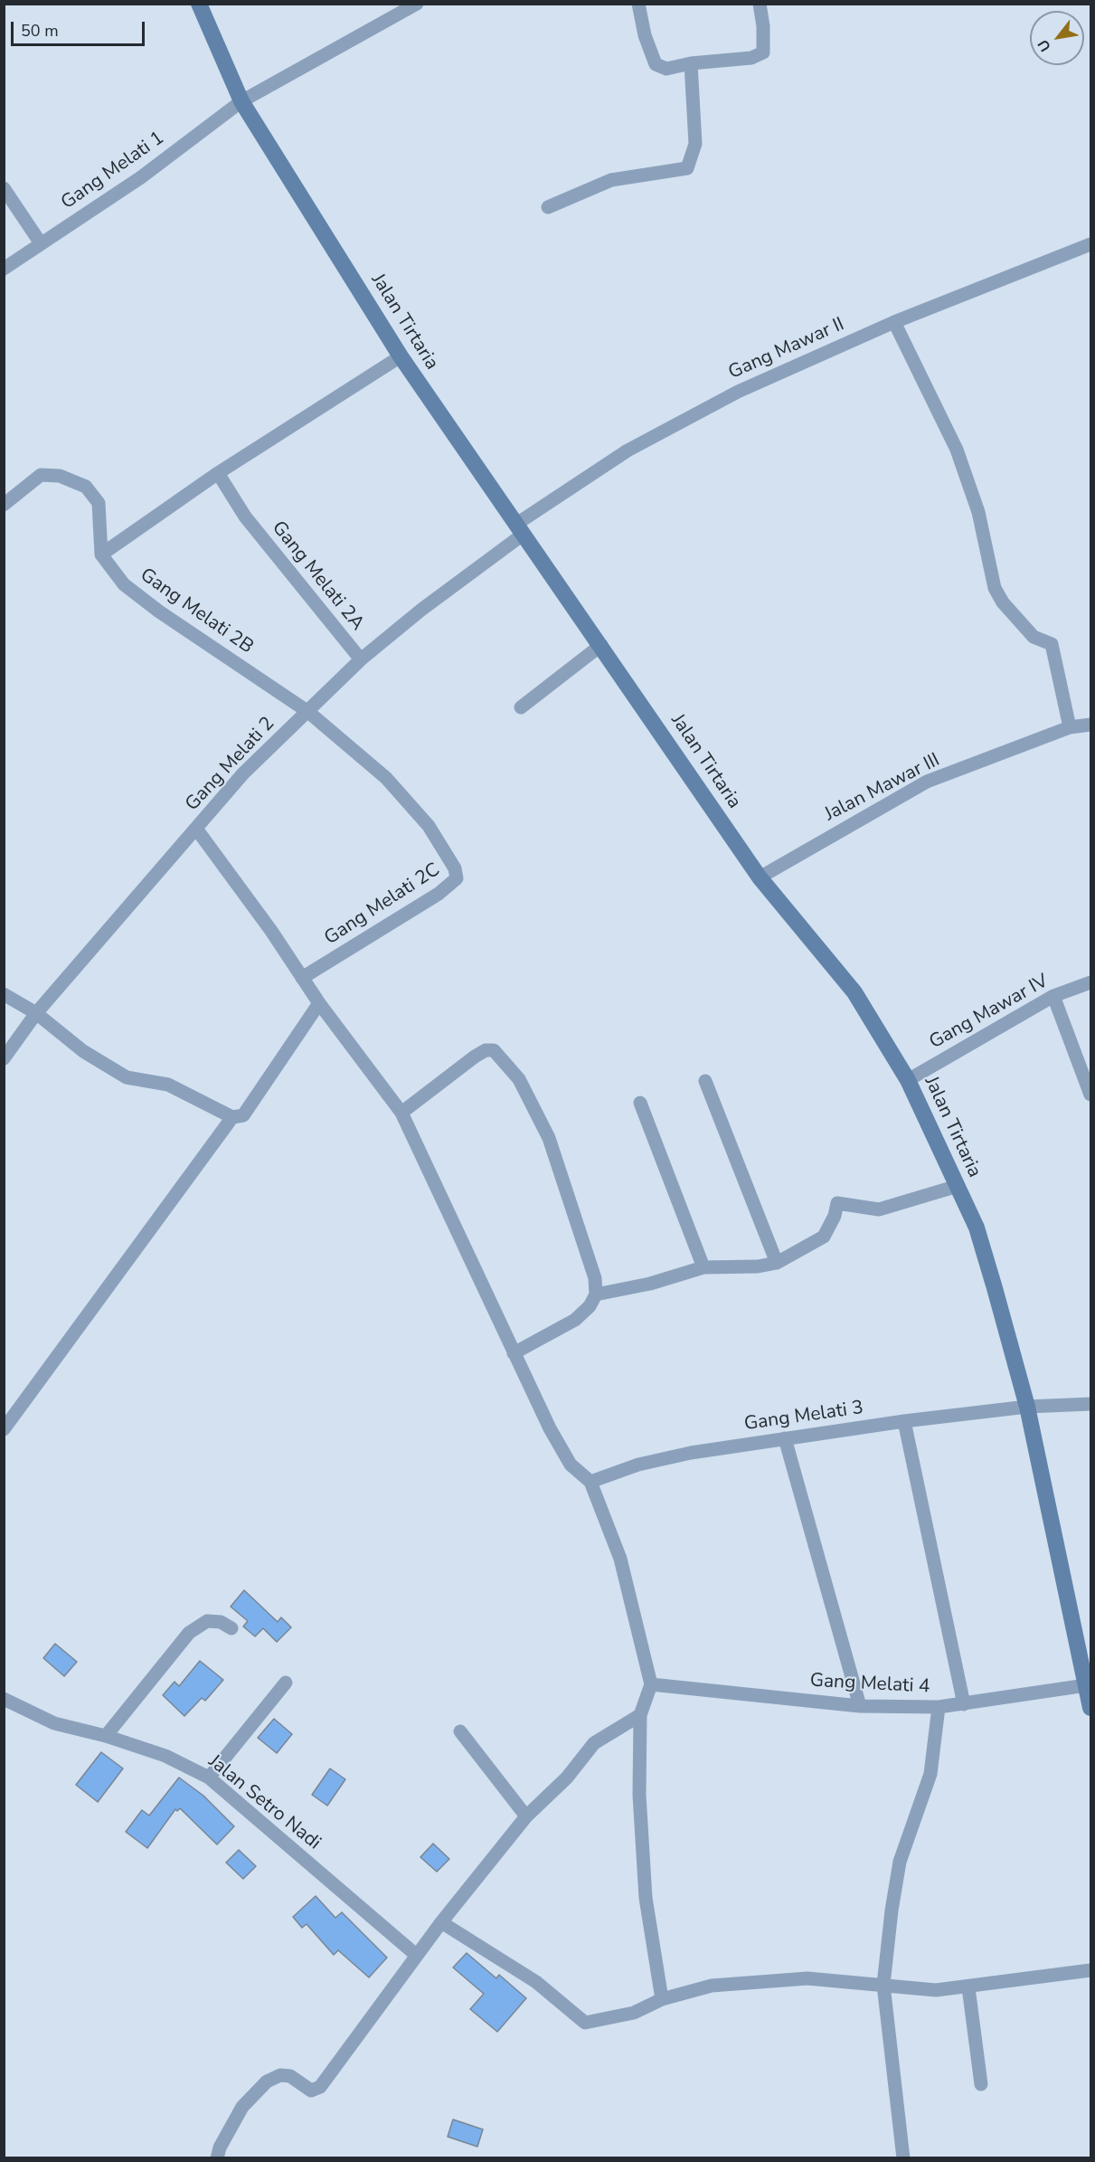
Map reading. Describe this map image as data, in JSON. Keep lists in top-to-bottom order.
{
  "streets": {
    "street": [
      "Gang Melati 1",
      "Jalan Tirtaria",
      "Gang Mawar II",
      "Gang Melati 2A",
      "Gang Melati 2B",
      "Gang Melati 2",
      "Jalan Mawar III",
      "Gang Melati 2C",
      "Gang Mawar IV",
      "Gang Melati 3",
      "Gang Melati 4",
      "Jalan Setro Nadi"
    ]
  },
  "crossings": [
    ["Gang Melati 1", "Jalan Tirtaria"],
    ["Jalan Tirtaria", "Gang Mawar II"],
    ["Jalan Tirtaria", "Gang Melati 2"],
    ["Jalan Tirtaria", "Jalan Mawar III"],
    ["Jalan Tirtaria", "Gang Mawar IV"],
    ["Jalan Tirtaria", "Gang Melati 3"],
    ["Jalan Tirtaria", "Gang Melati 4"],
    ["Gang Mawar II", "Gang Melati 2"],
    ["Gang Melati 2A", "Gang Melati 2"],
    ["Gang Melati 2B", "Gang Melati 2"],
    ["Gang Melati 2B", "Gang Melati 2C"],
    ["Gang Melati 2", "Gang Melati 2C"]
  ],
  "scale_bar": "50 m",
  "north": "bottom left"
}
